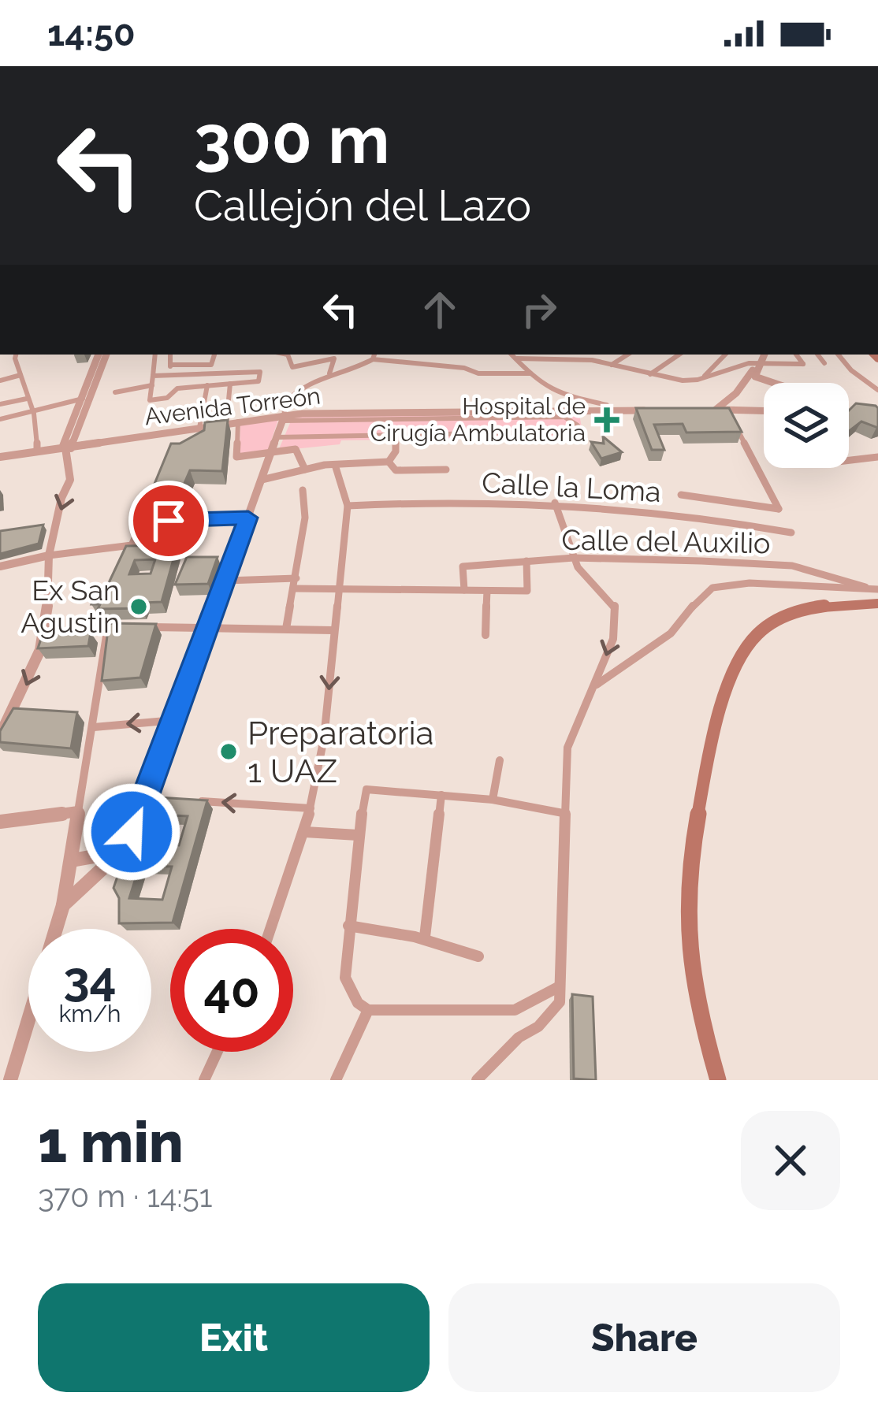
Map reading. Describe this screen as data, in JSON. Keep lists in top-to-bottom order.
{
  "streets": {
    "street": ["Avenida Torreón", "Calle la Loma", "Calle del Auxilio"]
  },
  "places": {
    "health": ["Hospital de Cirugía Ambulatoria"],
    "other": ["Ex San Agustin", "Preparatoria 1 UAZ"]
  },
  "page": {
    "status": "14:50",
    "turn": ["300 m", "Callejón del Lazo"],
    "speed": "34 km/h",
    "limit": "40",
    "heading": ["1 min", "370 m · 14:51"],
    "buttons": ["Exit", "Share"]
  }
}
